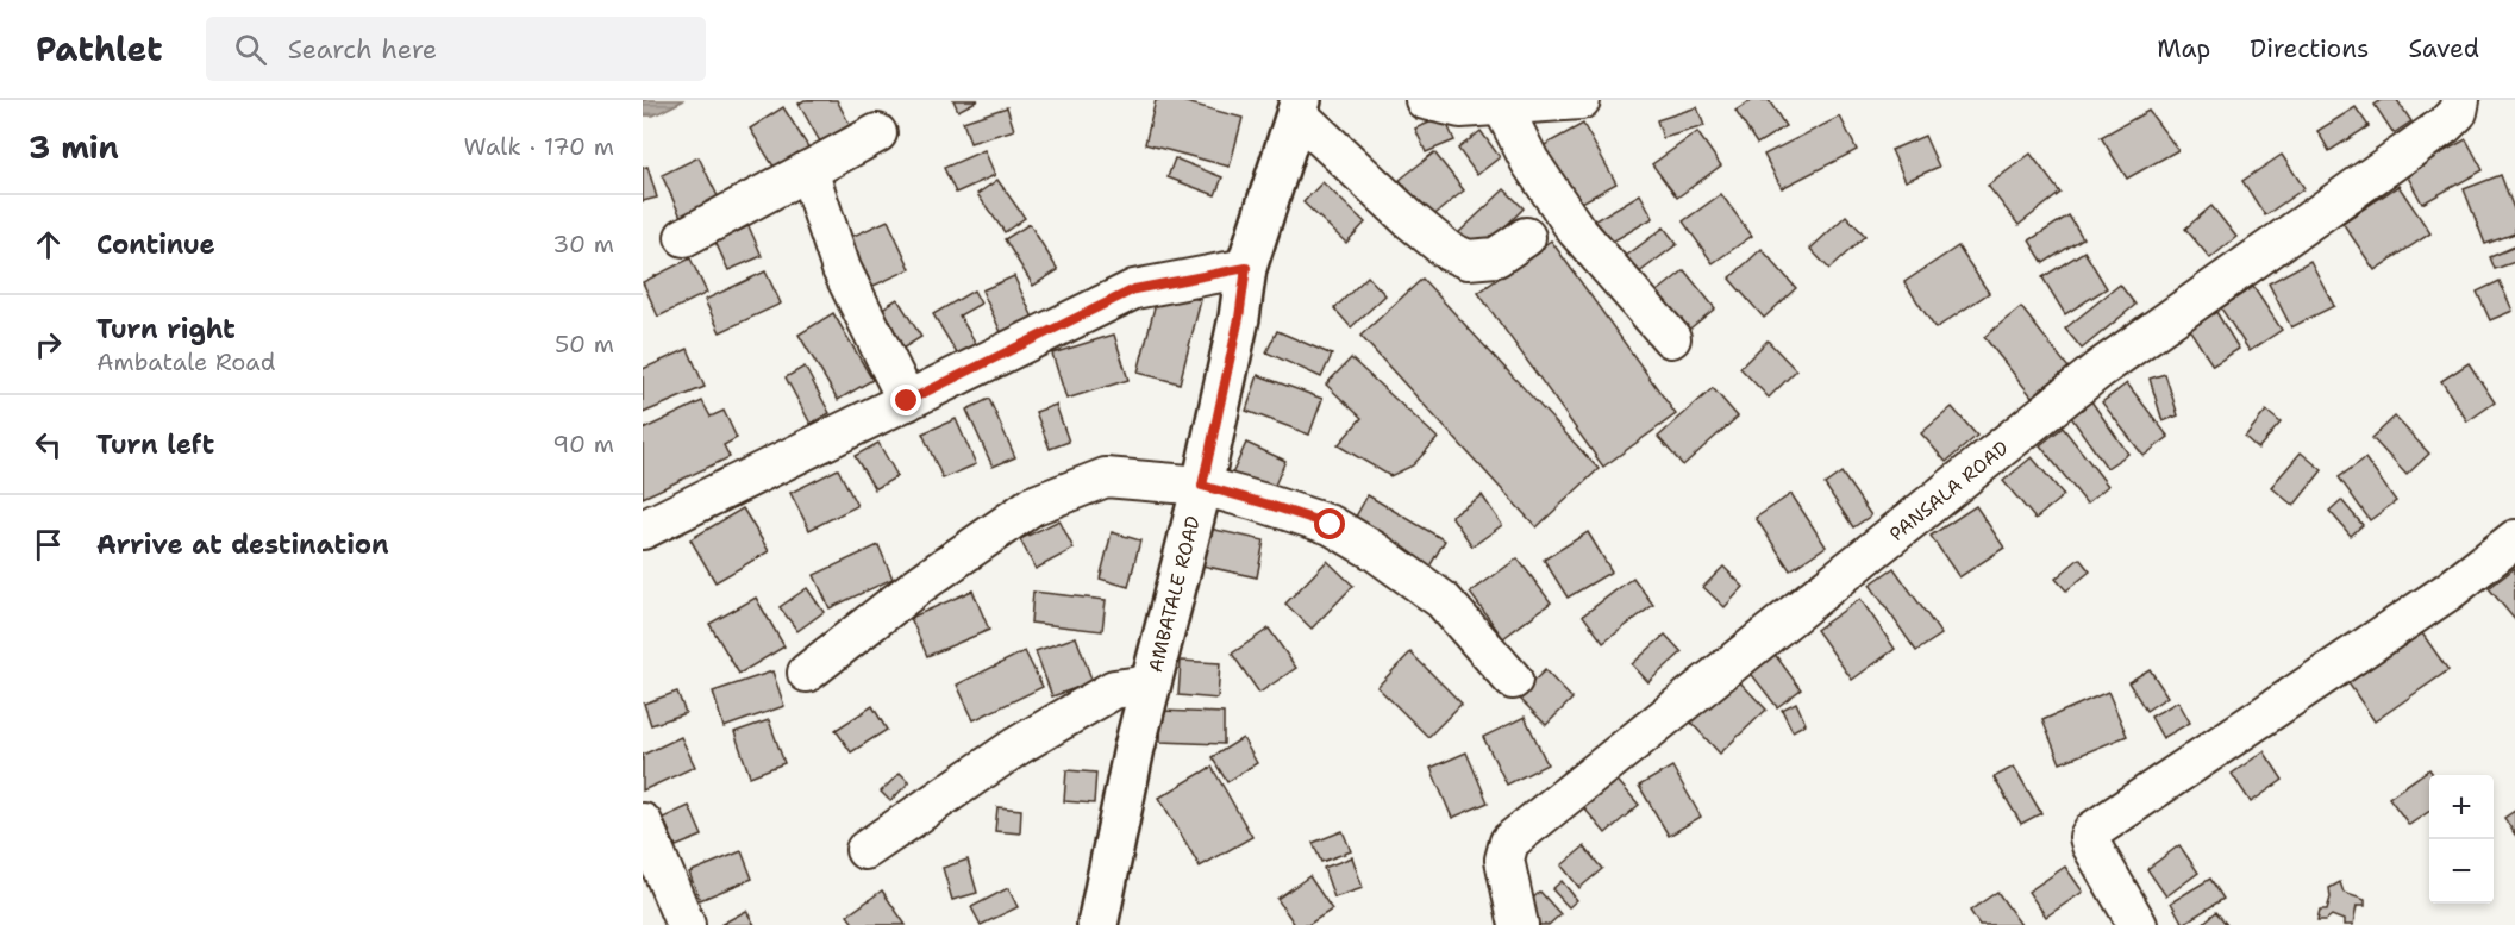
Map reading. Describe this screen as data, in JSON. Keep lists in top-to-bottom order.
{
  "streets": {
    "main road": ["AMBATALE ROAD"],
    "street": ["PANSALA ROAD"]
  },
  "page": {
    "header": "Pathlet",
    "search": "Search here",
    "nav": ["Map", "Directions", "Saved"],
    "heading": ["3 min", "Walk · 170 m"],
    "list": [
      ["Continue", "30 m"],
      ["Turn right", "Ambatale Road", "50 m"],
      ["Turn left", "90 m"],
      "Arrive at destination"
    ],
    "map_buttons": ["+", "−"]
  }
}
